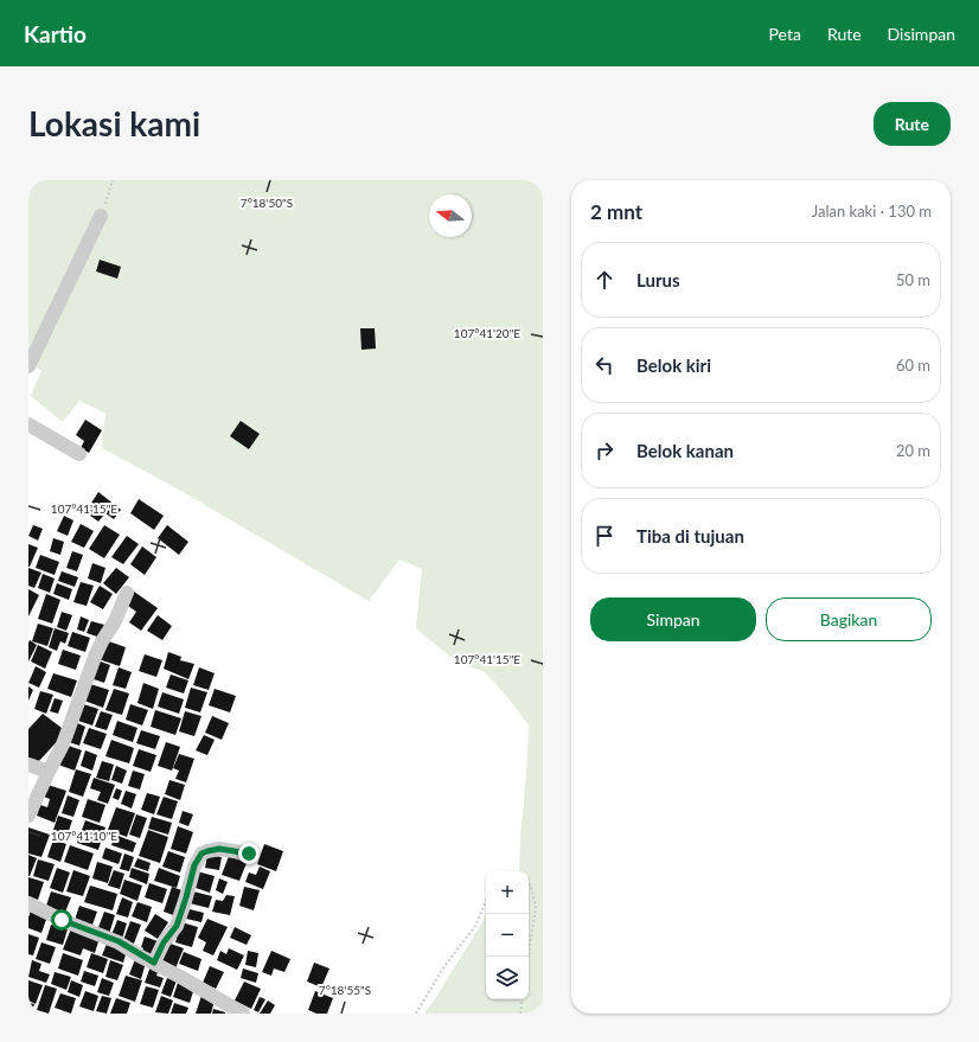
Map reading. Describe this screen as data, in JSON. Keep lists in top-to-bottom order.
{
  "north": "left",
  "page": {
    "header": "Kartio",
    "nav": ["Peta", "Rute", "Disimpan"],
    "buttons": [
      "Rute",
      ["Simpan", "Bagikan"]
    ],
    "title": "Lokasi kami",
    "heading": ["2 mnt", "Jalan kaki · 130 m"],
    "list": [
      ["Lurus", "50 m"],
      ["Belok kiri", "60 m"],
      ["Belok kanan", "20 m"],
      "Tiba di tujuan"
    ],
    "map_buttons": ["+", "−"]
  },
  "coordinates": [
    "7°18'50\"S",
    "107°41'20\"E",
    "107°41'15\"E",
    "107°41'10\"E",
    "7°18'55\"S"
  ]
}
